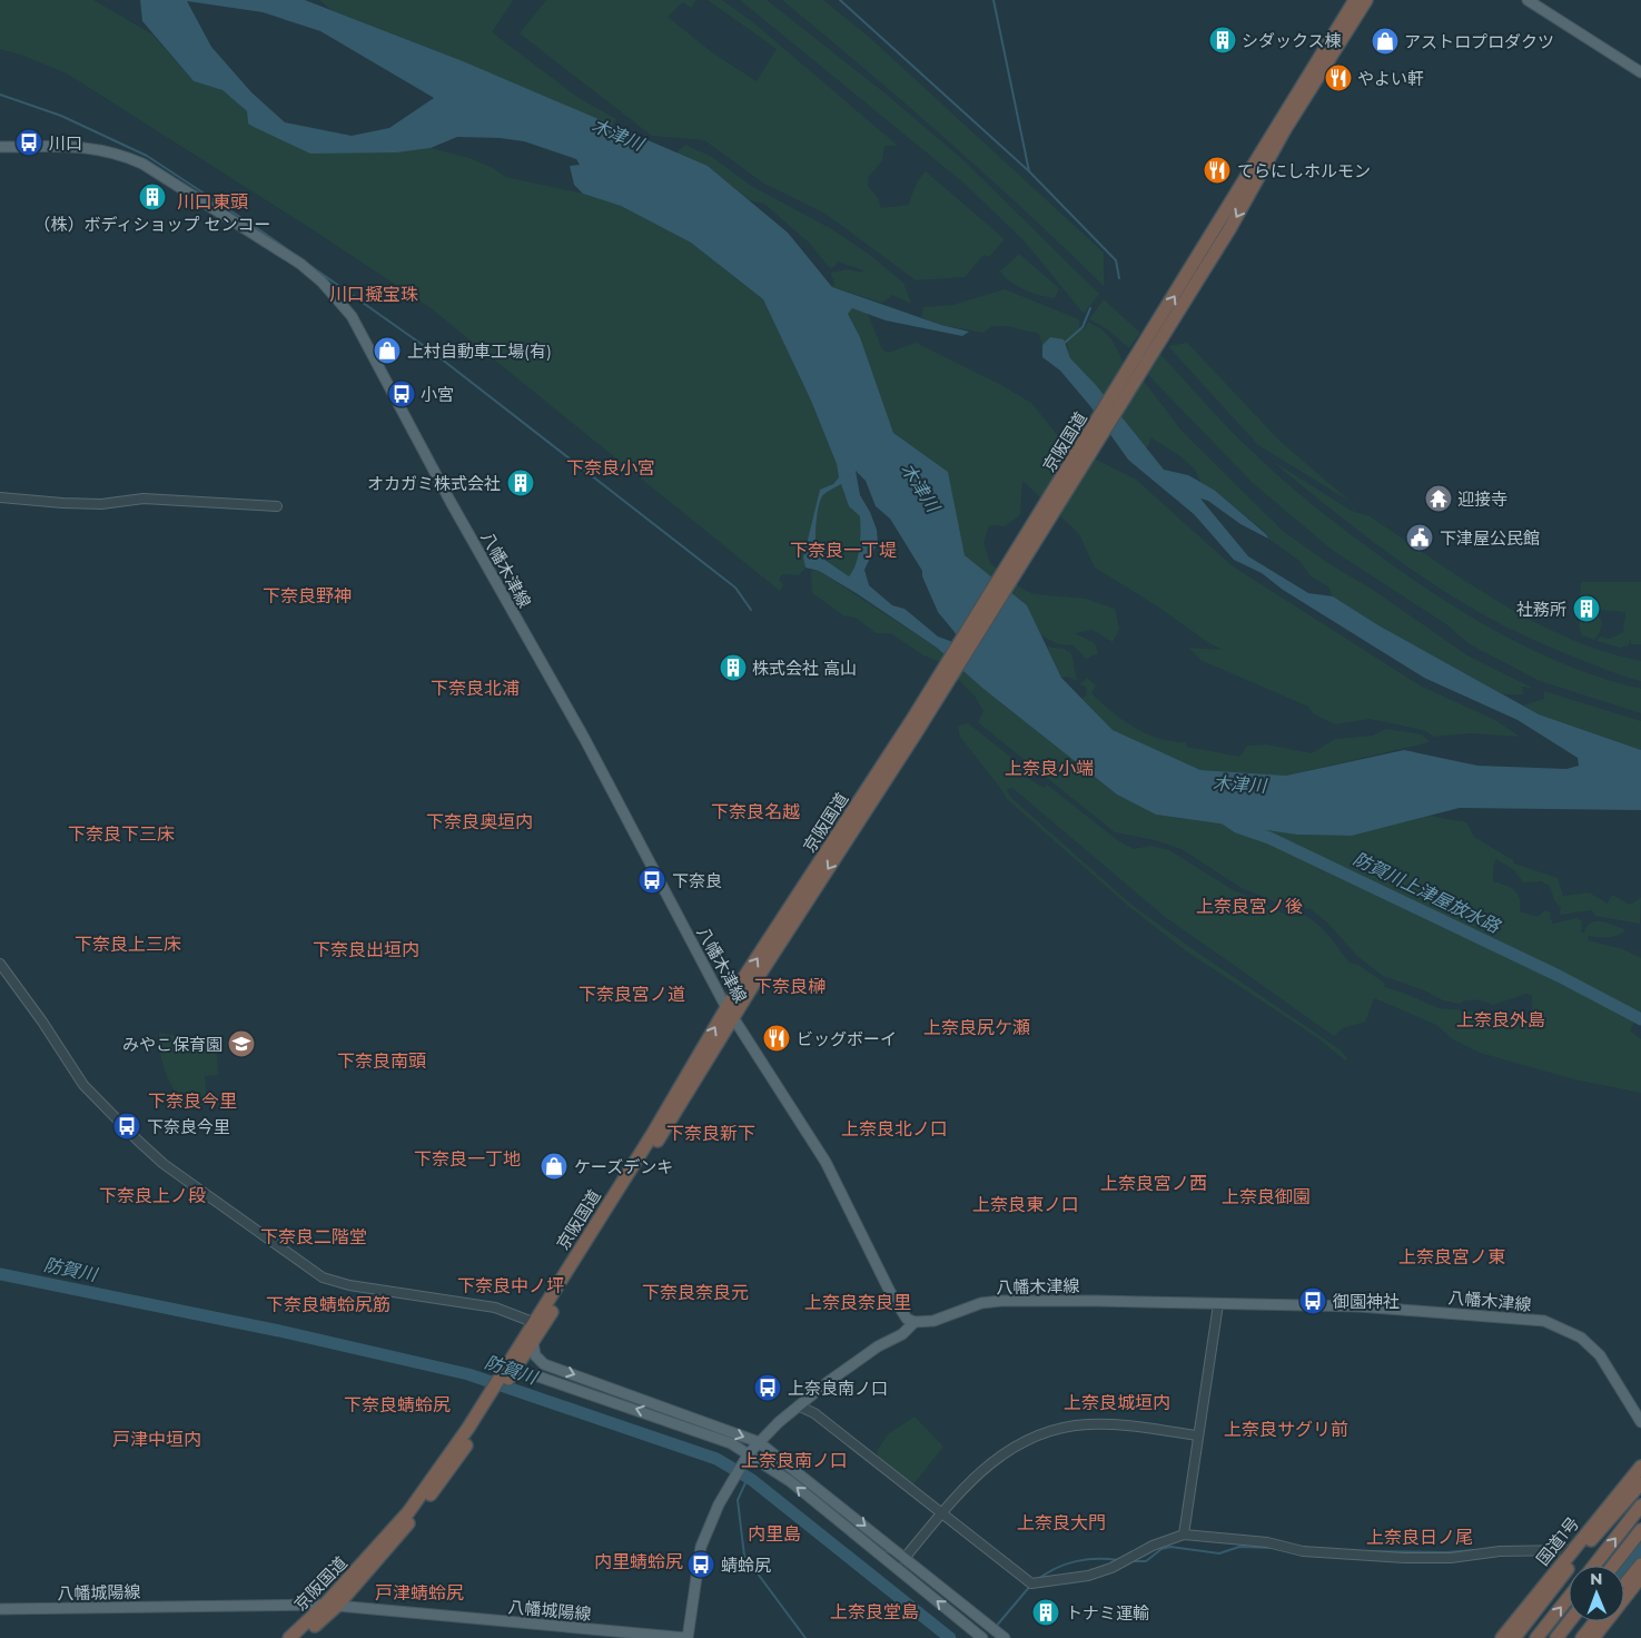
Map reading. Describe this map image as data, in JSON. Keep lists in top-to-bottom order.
{
  "streets": {
    "highway": ["京阪国道", "国道1号"],
    "main road": ["八幡木津線", "八幡城陽線"]
  },
  "crossings": [
    ["京阪国道", "八幡木津線"],
    ["京阪国道", "八幡城陽線"],
    ["八幡木津線", "八幡城陽線"]
  ],
  "districts": [
    "川口東頭",
    "川口擬宝珠",
    "下奈良小宮",
    "下奈良一丁堤",
    "下奈良野神",
    "下奈良北浦",
    "上奈良小端",
    "下奈良名越",
    "下奈良奥垣内",
    "下奈良下三床",
    "上奈良宮ノ後",
    "下奈良上三床",
    "下奈良出垣内",
    "下奈良榊",
    "下奈良宮ノ道",
    "上奈良外島",
    "上奈良尻ケ瀬",
    "下奈良南頭",
    "下奈良今里",
    "上奈良北ノ口",
    "下奈良新下",
    "下奈良一丁地",
    "上奈良宮ノ西",
    "下奈良上ノ段",
    "上奈良御園",
    "上奈良東ノ口",
    "下奈良二階堂",
    "上奈良宮ノ東",
    "下奈良中ノ坪",
    "下奈良奈良元",
    "上奈良奈良里",
    "下奈良蜻蛉尻筋",
    "上奈良城垣内",
    "下奈良蜻蛉尻",
    "上奈良サグリ前",
    "戸津中垣内",
    "上奈良南ノ口",
    "上奈良大門",
    "内里島",
    "上奈良日ノ尾",
    "内里蜻蛉尻",
    "戸津蜻蛉尻",
    "上奈良堂島"
  ],
  "water": ["木津川", "防賀川上津屋放水路", "防賀川"],
  "places": {
    "building": [
      "シダックス棟",
      "（株）ボディショップ センコー",
      "オカガミ株式会社",
      "社務所",
      "株式会社 高山",
      "トナミ運輸"
    ],
    "shop": ["アストロプロダクツ", "上村自動車工場(有)", "ケーズデンキ"],
    "restaurant": ["やよい軒", "てらにしホルモン", "ビッグボーイ"],
    "bus stop": [
      "川口",
      "小宮",
      "下奈良",
      "下奈良今里",
      "御園神社",
      "上奈良南ノ口",
      "蜻蛉尻"
    ],
    "temple": ["迎接寺"],
    "public building": ["下津屋公民館"],
    "school or university": ["みやこ保育園"]
  },
  "north": "top"
}
